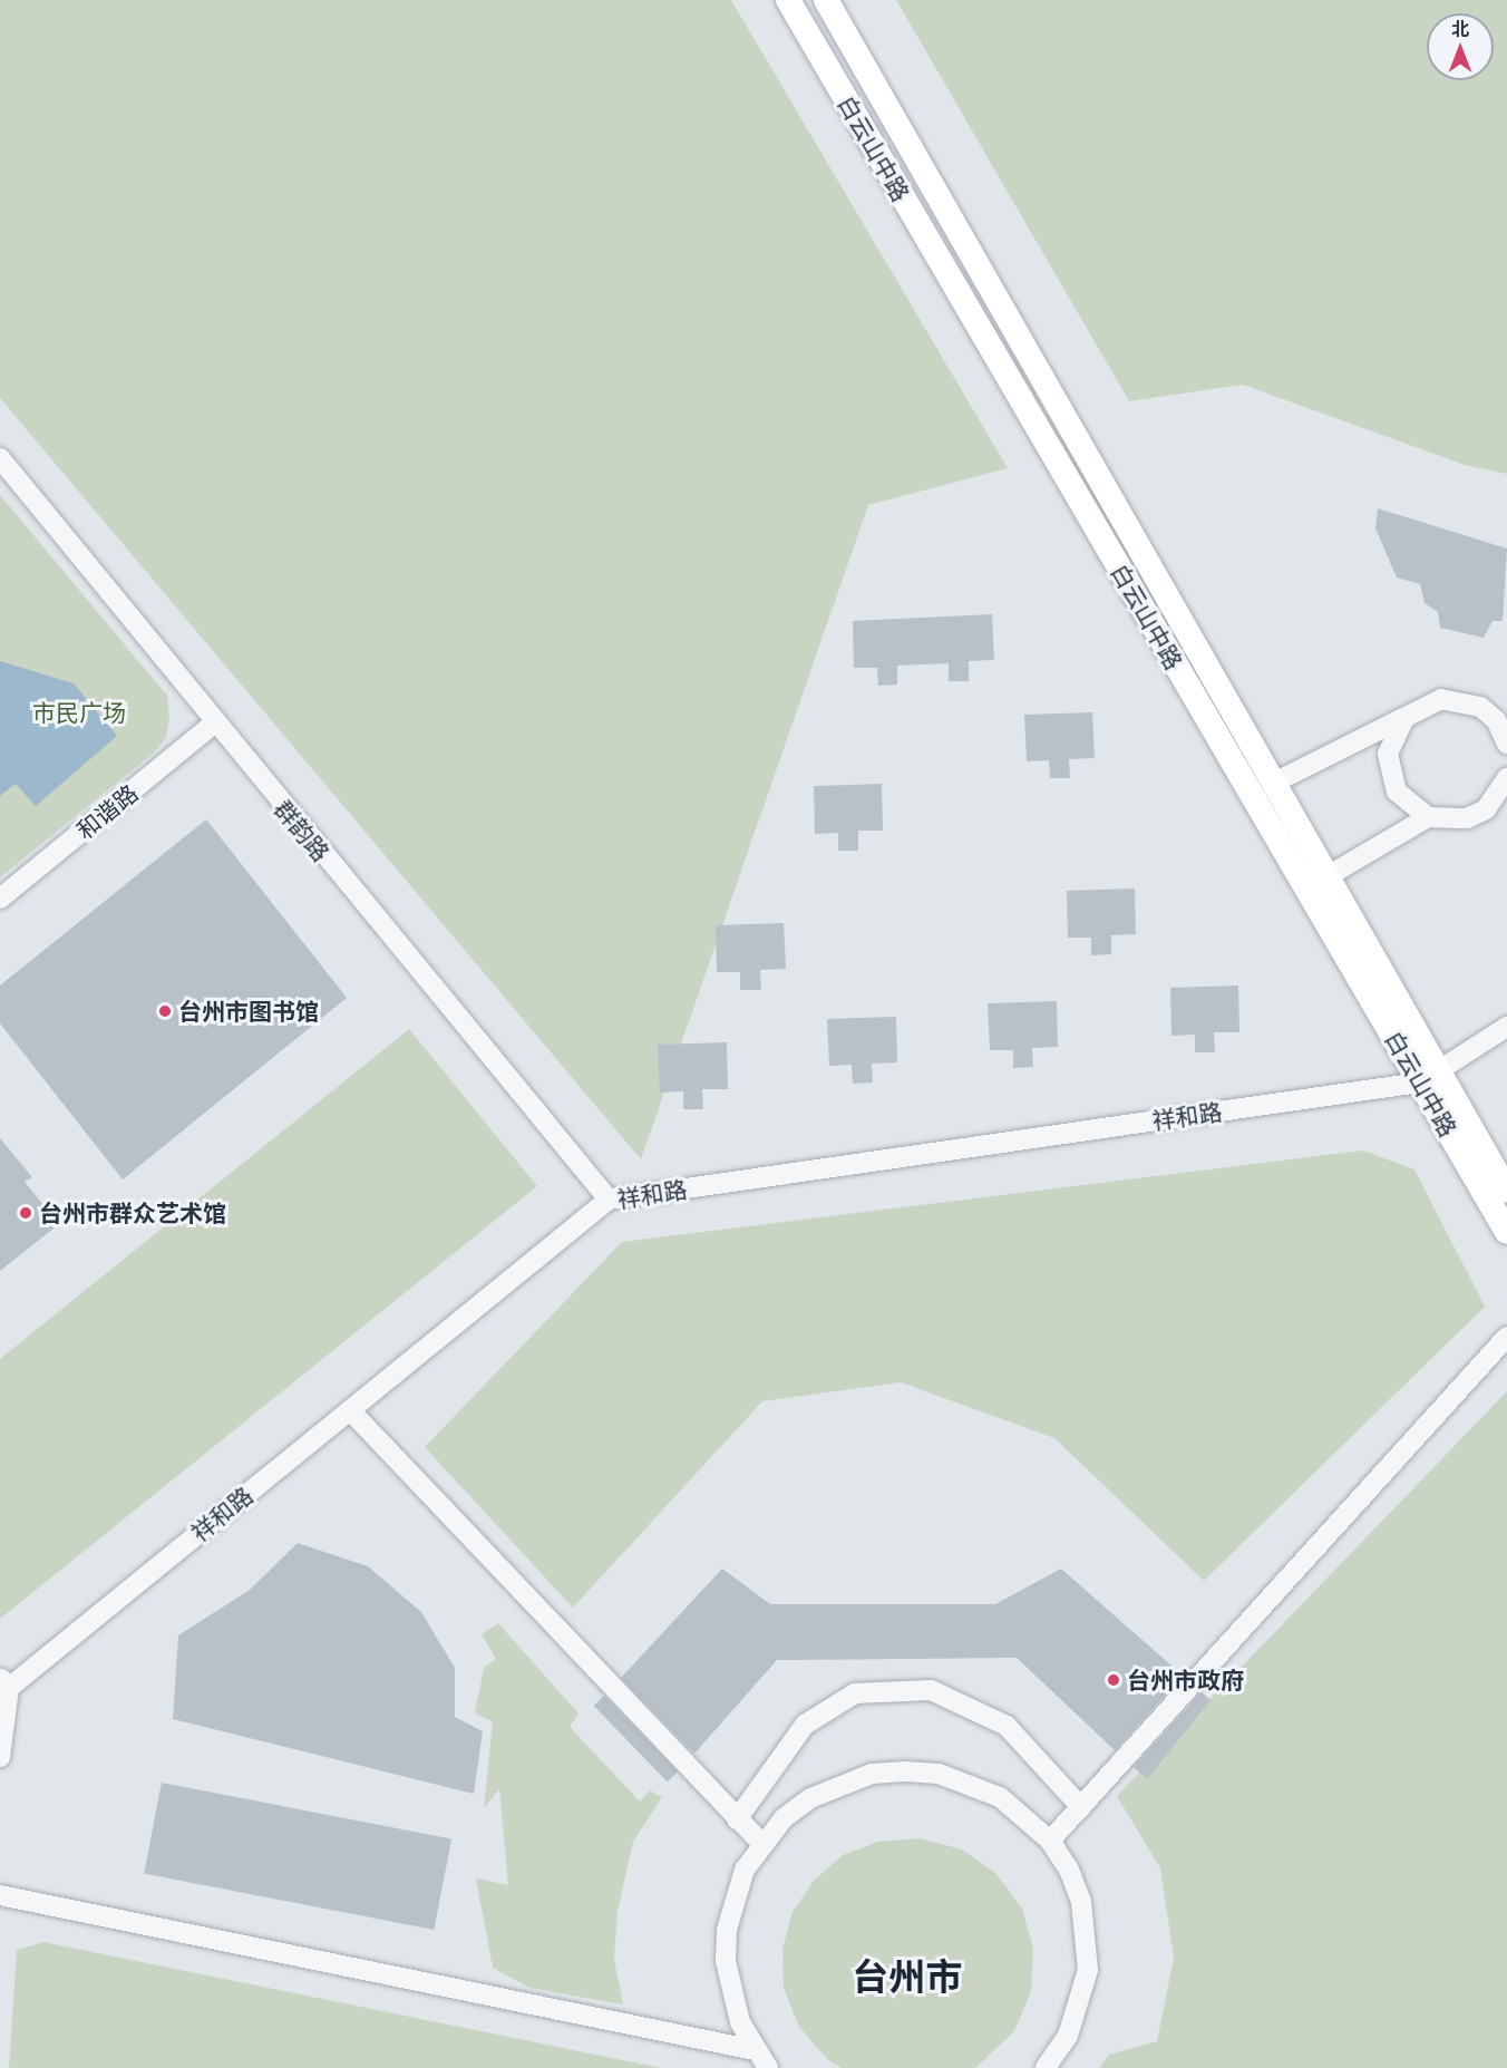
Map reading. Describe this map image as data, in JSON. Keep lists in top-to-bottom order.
{
  "streets": {
    "main road": ["白云山中路"],
    "street": ["和谐路", "群韵路", "祥和路"]
  },
  "crossings": [
    ["白云山中路", "祥和路"],
    ["和谐路", "群韵路"],
    ["群韵路", "祥和路"]
  ],
  "districts": ["台州市"],
  "parks": ["市民广场"],
  "places": ["台州市图书馆", "台州市群众艺术馆", "台州市政府"],
  "north": "top"
}
